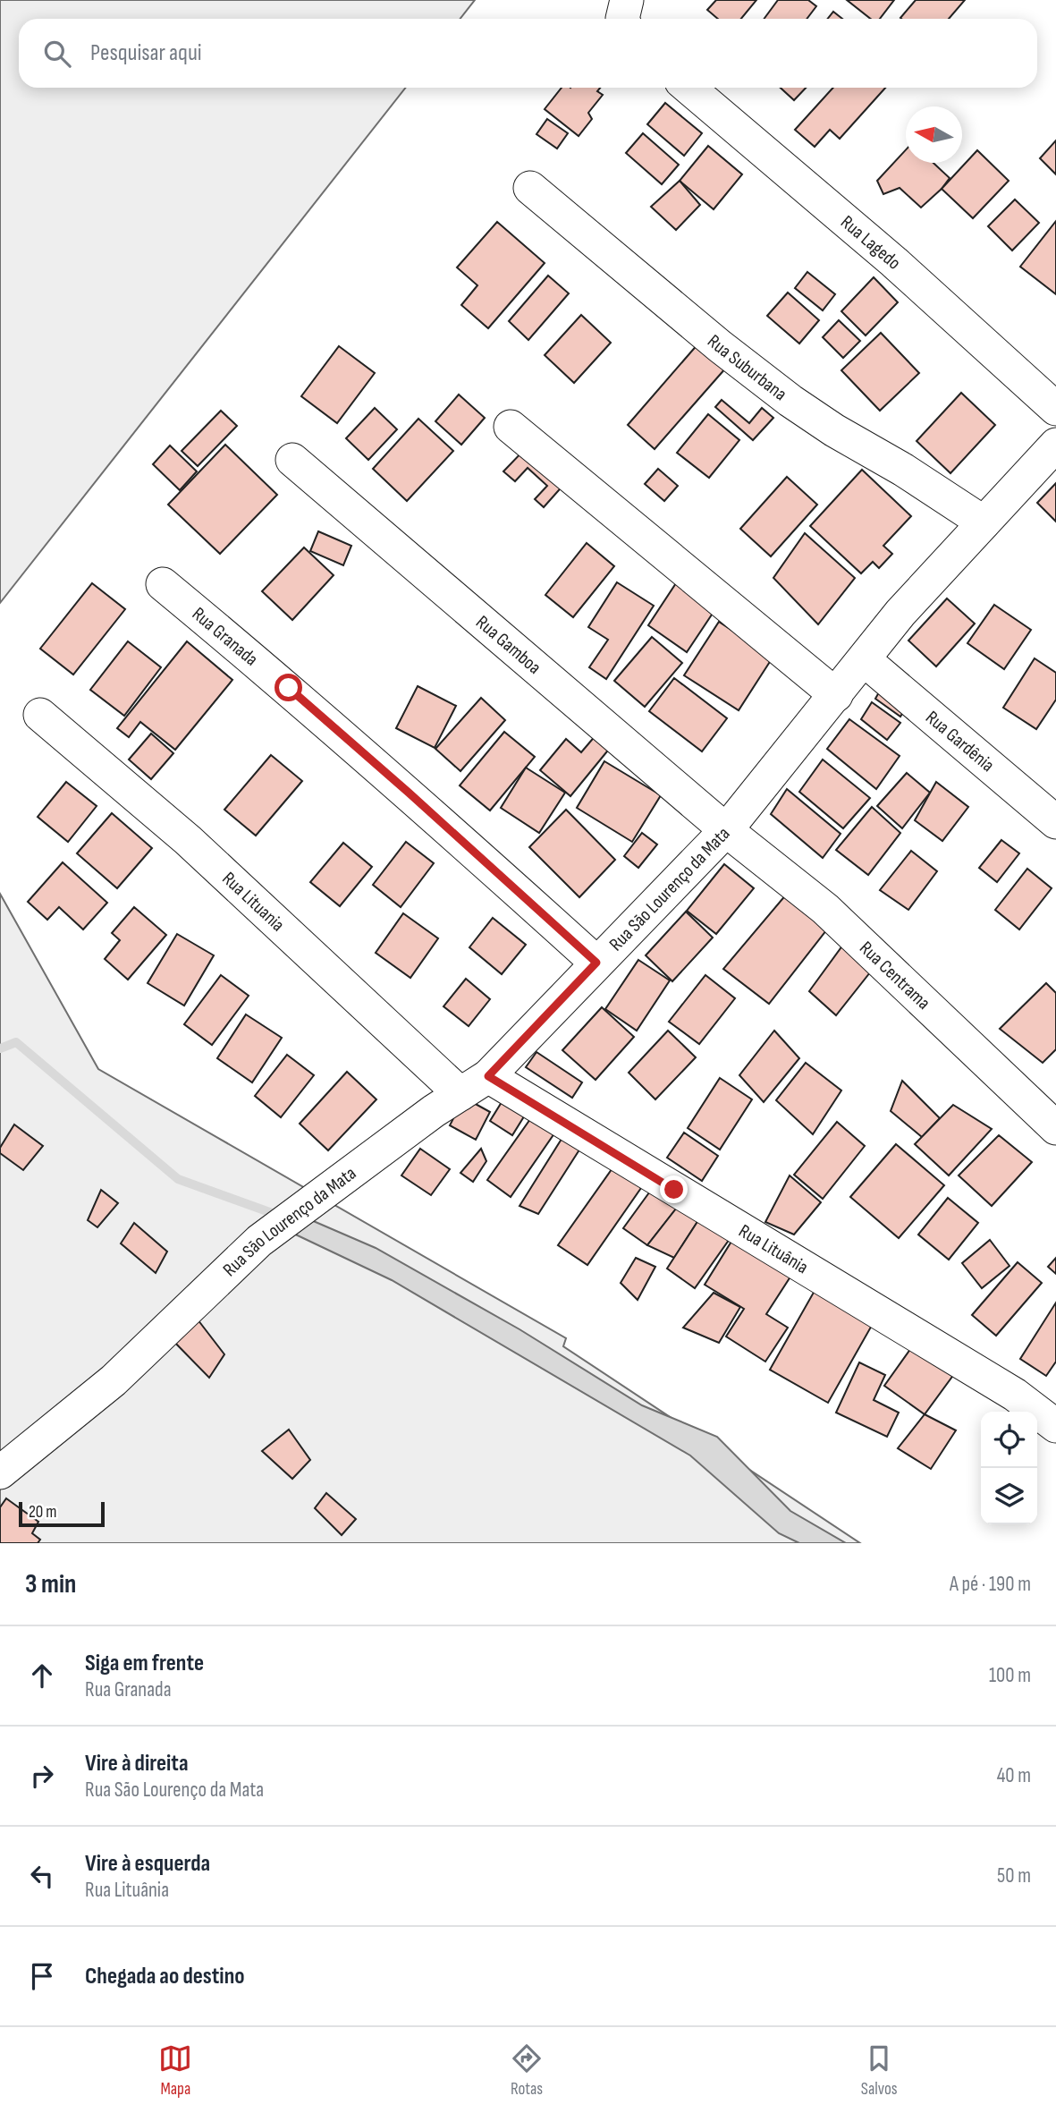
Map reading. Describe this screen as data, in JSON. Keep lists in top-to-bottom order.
{
  "streets": {
    "street": [
      "Rua Lagedo",
      "Rua Suburbana",
      "Rua Granada",
      "Rua Gamboa",
      "Rua Gardênia",
      "Rua São Lourenço da Mata",
      "Rua Lituania",
      "Rua Centrama",
      "Rua Lituânia"
    ]
  },
  "crossings": [
    ["Rua Suburbana", "Rua São Lourenço da Mata"],
    ["Rua Granada", "Rua São Lourenço da Mata"],
    ["Rua Gamboa", "Rua São Lourenço da Mata"],
    ["Rua Gamboa", "Rua Centrama"],
    ["Rua Gardênia", "Rua São Lourenço da Mata"],
    ["Rua São Lourenço da Mata", "Rua Lituania"],
    ["Rua São Lourenço da Mata", "Rua Centrama"],
    ["Rua São Lourenço da Mata", "Rua Lituânia"]
  ],
  "scale_bar": "20 m",
  "north": "left",
  "page": {
    "search": "Pesquisar aqui",
    "scale": "20 m",
    "heading": ["3 min", "A pé · 190 m"],
    "list": [
      ["Siga em frente", "Rua Granada", "100 m"],
      ["Vire à direita", "Rua São Lourenço da Mata", "40 m"],
      ["Vire à esquerda", "Rua Lituânia", "50 m"],
      "Chegada ao destino"
    ],
    "nav": ["Mapa", "Rotas", "Salvos"]
  }
}
